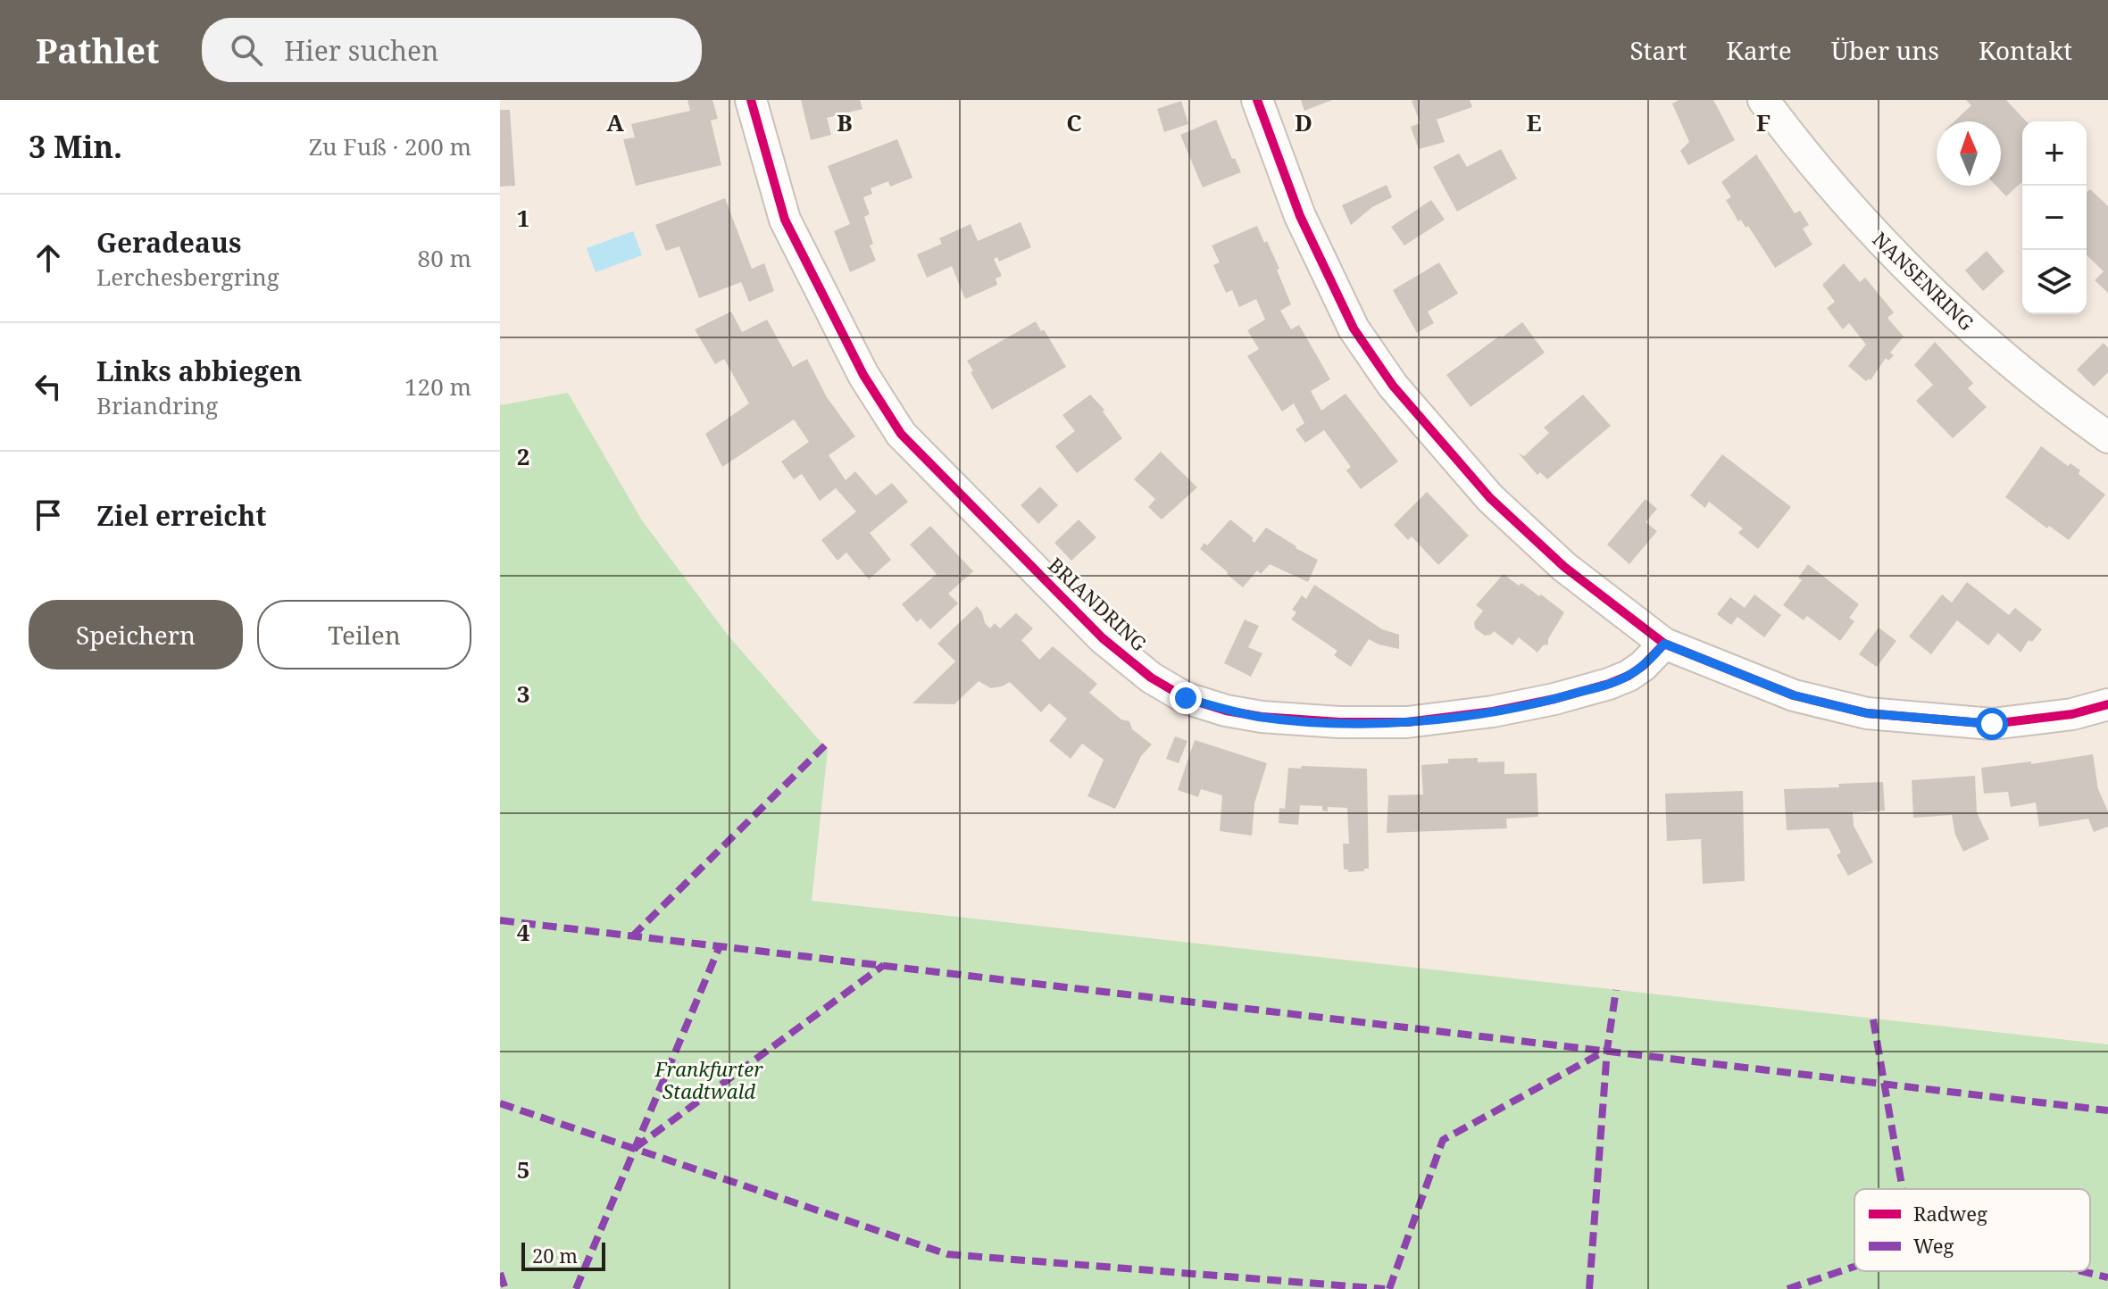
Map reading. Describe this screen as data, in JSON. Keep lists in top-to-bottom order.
{
  "streets": {
    "street": ["NANSENRING", "BRIANDRING"]
  },
  "parks": ["Frankfurter Stadtwald"],
  "legend": ["Radweg", "Weg"],
  "scale_bar": "20 m",
  "north": "top",
  "page": {
    "header": "Pathlet",
    "search": "Hier suchen",
    "nav": [
      "Start",
      "Karte",
      "Über uns",
      "Kontakt"
    ],
    "heading": ["3 Min.", "Zu Fuß · 200 m"],
    "map_buttons": ["+", "−"],
    "list": [
      ["Geradeaus", "Lerchesbergring", "80 m"],
      ["Links abbiegen", "Briandring", "120 m"],
      "Ziel erreicht"
    ],
    "buttons": ["Speichern", "Teilen"],
    "scale": "20 m"
  },
  "grid": {
    "columns": [
      "A",
      "B",
      "C",
      "D",
      "E",
      "F"
    ],
    "rows": [
      "1",
      "2",
      "3",
      "4",
      "5"
    ]
  }
}
